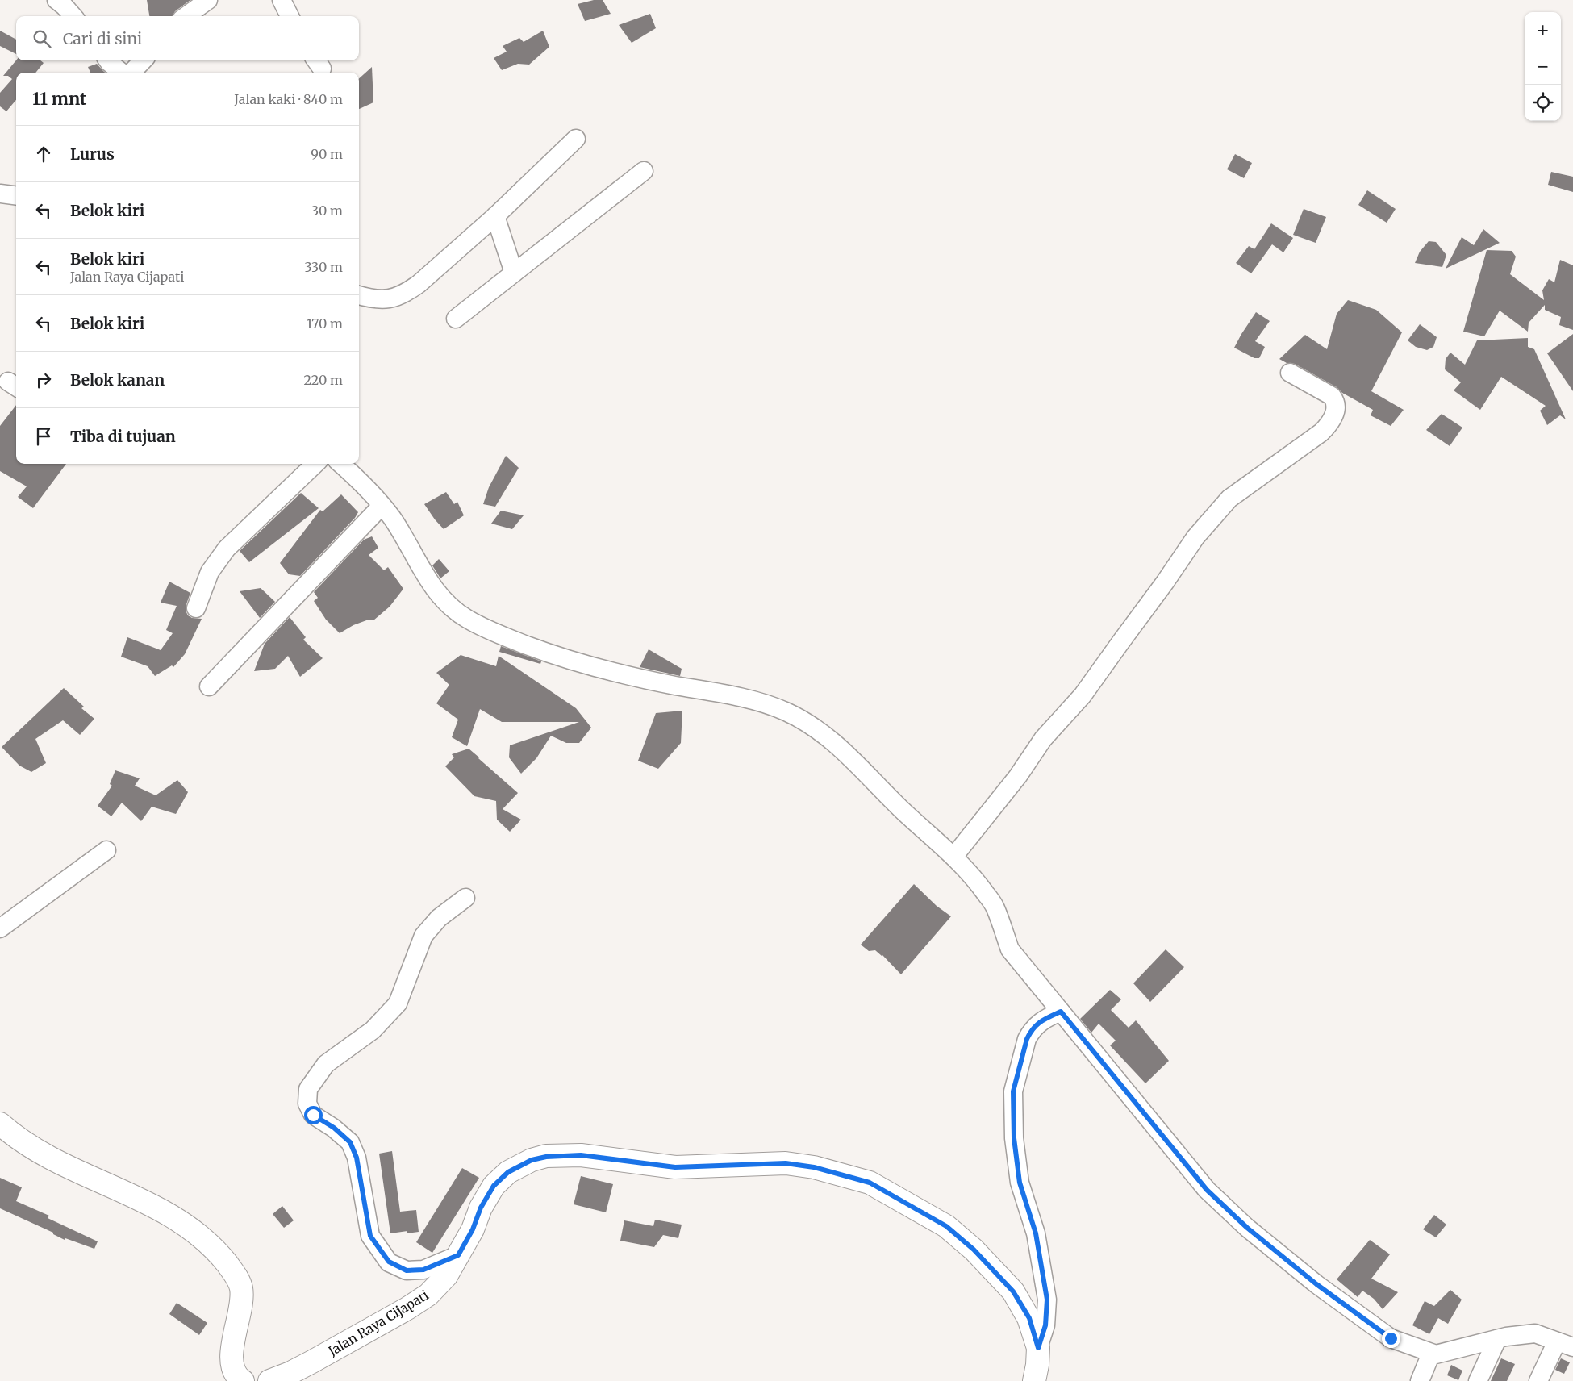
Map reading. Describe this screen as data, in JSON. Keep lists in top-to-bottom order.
{
  "streets": {
    "main road": ["Jalan Raya Cijapati"]
  },
  "page": {
    "map_buttons": ["+", "−"],
    "search": "Cari di sini",
    "heading": ["11 mnt", "Jalan kaki · 840 m"],
    "list": [
      ["Lurus", "90 m"],
      ["Belok kiri", "30 m"],
      ["Belok kiri", "Jalan Raya Cijapati", "330 m"],
      ["Belok kiri", "170 m"],
      ["Belok kanan", "220 m"],
      "Tiba di tujuan"
    ]
  }
}
